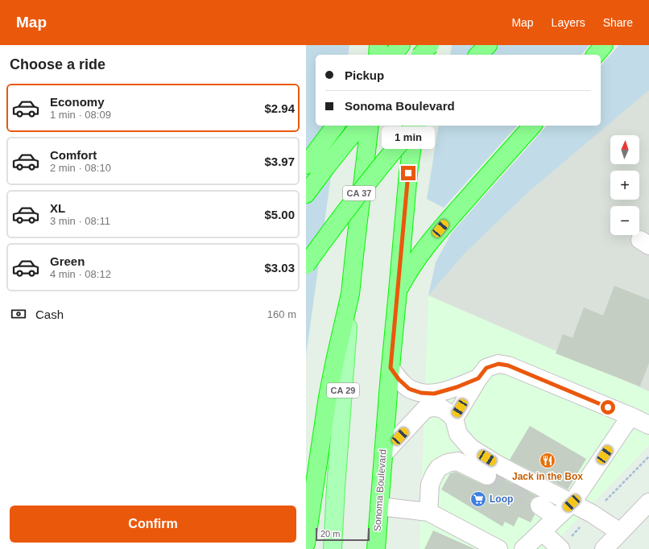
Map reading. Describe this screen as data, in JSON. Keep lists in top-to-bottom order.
{
  "streets": {
    "highway": ["CA 37", "CA 29", "Sonoma Boulevard"]
  },
  "places": {
    "restaurant": ["Jack in the Box"],
    "supermarket": ["Loop"]
  },
  "scale_bar": "20 m",
  "north": "top",
  "page": {
    "header": "Map",
    "nav": ["Map", "Layers", "Share"],
    "heading": "Choose a ride",
    "banner": ["Pickup", "Sonoma Boulevard"],
    "list": [
      {
        "name": "Economy",
        "note": "1 min · 08:09",
        "value": "$2.94"
      },
      {
        "name": "Comfort",
        "note": "2 min · 08:10",
        "value": "$3.97"
      },
      {
        "name": "XL",
        "note": "3 min · 08:11",
        "value": "$5.00"
      },
      {
        "name": "Green",
        "note": "4 min · 08:12",
        "value": "$3.03"
      }
    ],
    "bubble": "1 min",
    "map_buttons": ["+", "−"],
    "pay": ["Cash", "160 m"],
    "buttons": "Confirm",
    "scale": "20 m"
  }
}
